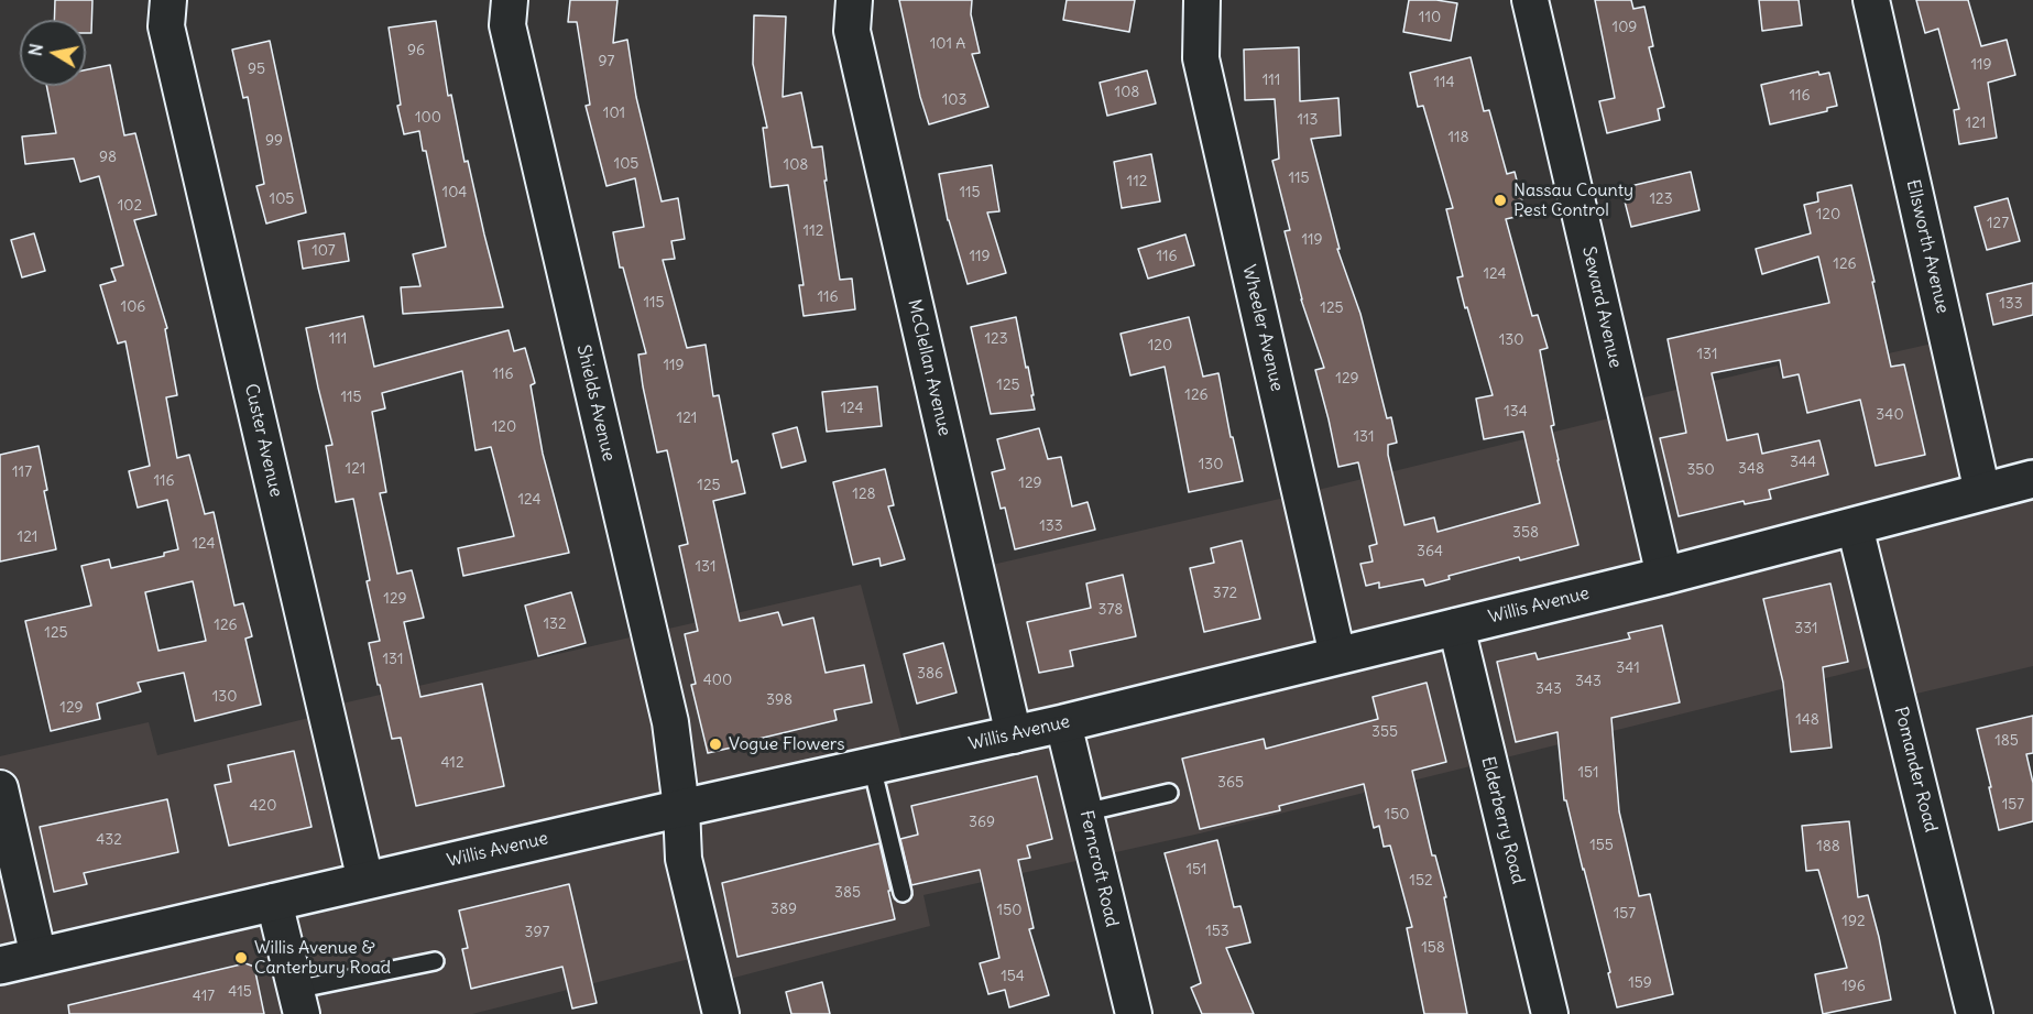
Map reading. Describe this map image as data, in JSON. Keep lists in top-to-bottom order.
{
  "streets": {
    "main road": ["Willis Avenue"],
    "street": [
      "Ellsworth Avenue",
      "Seward Avenue",
      "Wheeler Avenue",
      "McClellan Avenue",
      "Shields Avenue",
      "Custer Avenue",
      "Pomander Road",
      "Elderberry Road",
      "Ferncroft Road"
    ]
  },
  "crossings": [
    ["Ellsworth Avenue", "Willis Avenue"],
    ["Seward Avenue", "Willis Avenue"],
    ["Wheeler Avenue", "Willis Avenue"],
    ["McClellan Avenue", "Willis Avenue"],
    ["Shields Avenue", "Willis Avenue"],
    ["Custer Avenue", "Willis Avenue"],
    ["Willis Avenue", "Pomander Road"],
    ["Willis Avenue", "Elderberry Road"],
    ["Willis Avenue", "Ferncroft Road"]
  ],
  "places": ["Nassau County Pest Control", "Vogue Flowers", "Willis Avenue & Canterbury Road"],
  "house_numbers": [
    "110",
    "109",
    "101 A",
    "96",
    "97",
    "119",
    "95",
    "111",
    "114",
    "108",
    "116",
    "103",
    "101",
    "100",
    "113",
    "121",
    "118",
    "99",
    "98",
    "105",
    "108",
    "115",
    "112",
    "104",
    "115",
    "105",
    "123",
    "102",
    "120",
    "127",
    "112",
    "119",
    "107",
    "119",
    "116",
    "126",
    "124",
    "116",
    "115",
    "133",
    "106",
    "125",
    "111",
    "123",
    "130",
    "120",
    "131",
    "119",
    "116",
    "129",
    "125",
    "126",
    "115",
    "124",
    "134",
    "340",
    "121",
    "120",
    "131",
    "344",
    "130",
    "121",
    "348",
    "350",
    "117",
    "116",
    "129",
    "125",
    "128",
    "124",
    "133",
    "358",
    "121",
    "124",
    "364",
    "131",
    "372",
    "129",
    "378",
    "132",
    "126",
    "331",
    "125",
    "131",
    "341",
    "386",
    "400",
    "343",
    "343",
    "130",
    "398",
    "129",
    "148",
    "355",
    "185",
    "412",
    "151",
    "365",
    "157",
    "420",
    "150",
    "369",
    "432",
    "155",
    "188",
    "151",
    "152",
    "385",
    "389",
    "150",
    "157",
    "192",
    "153",
    "397",
    "158",
    "154",
    "159",
    "196",
    "415",
    "417"
  ],
  "north": "left"
}
